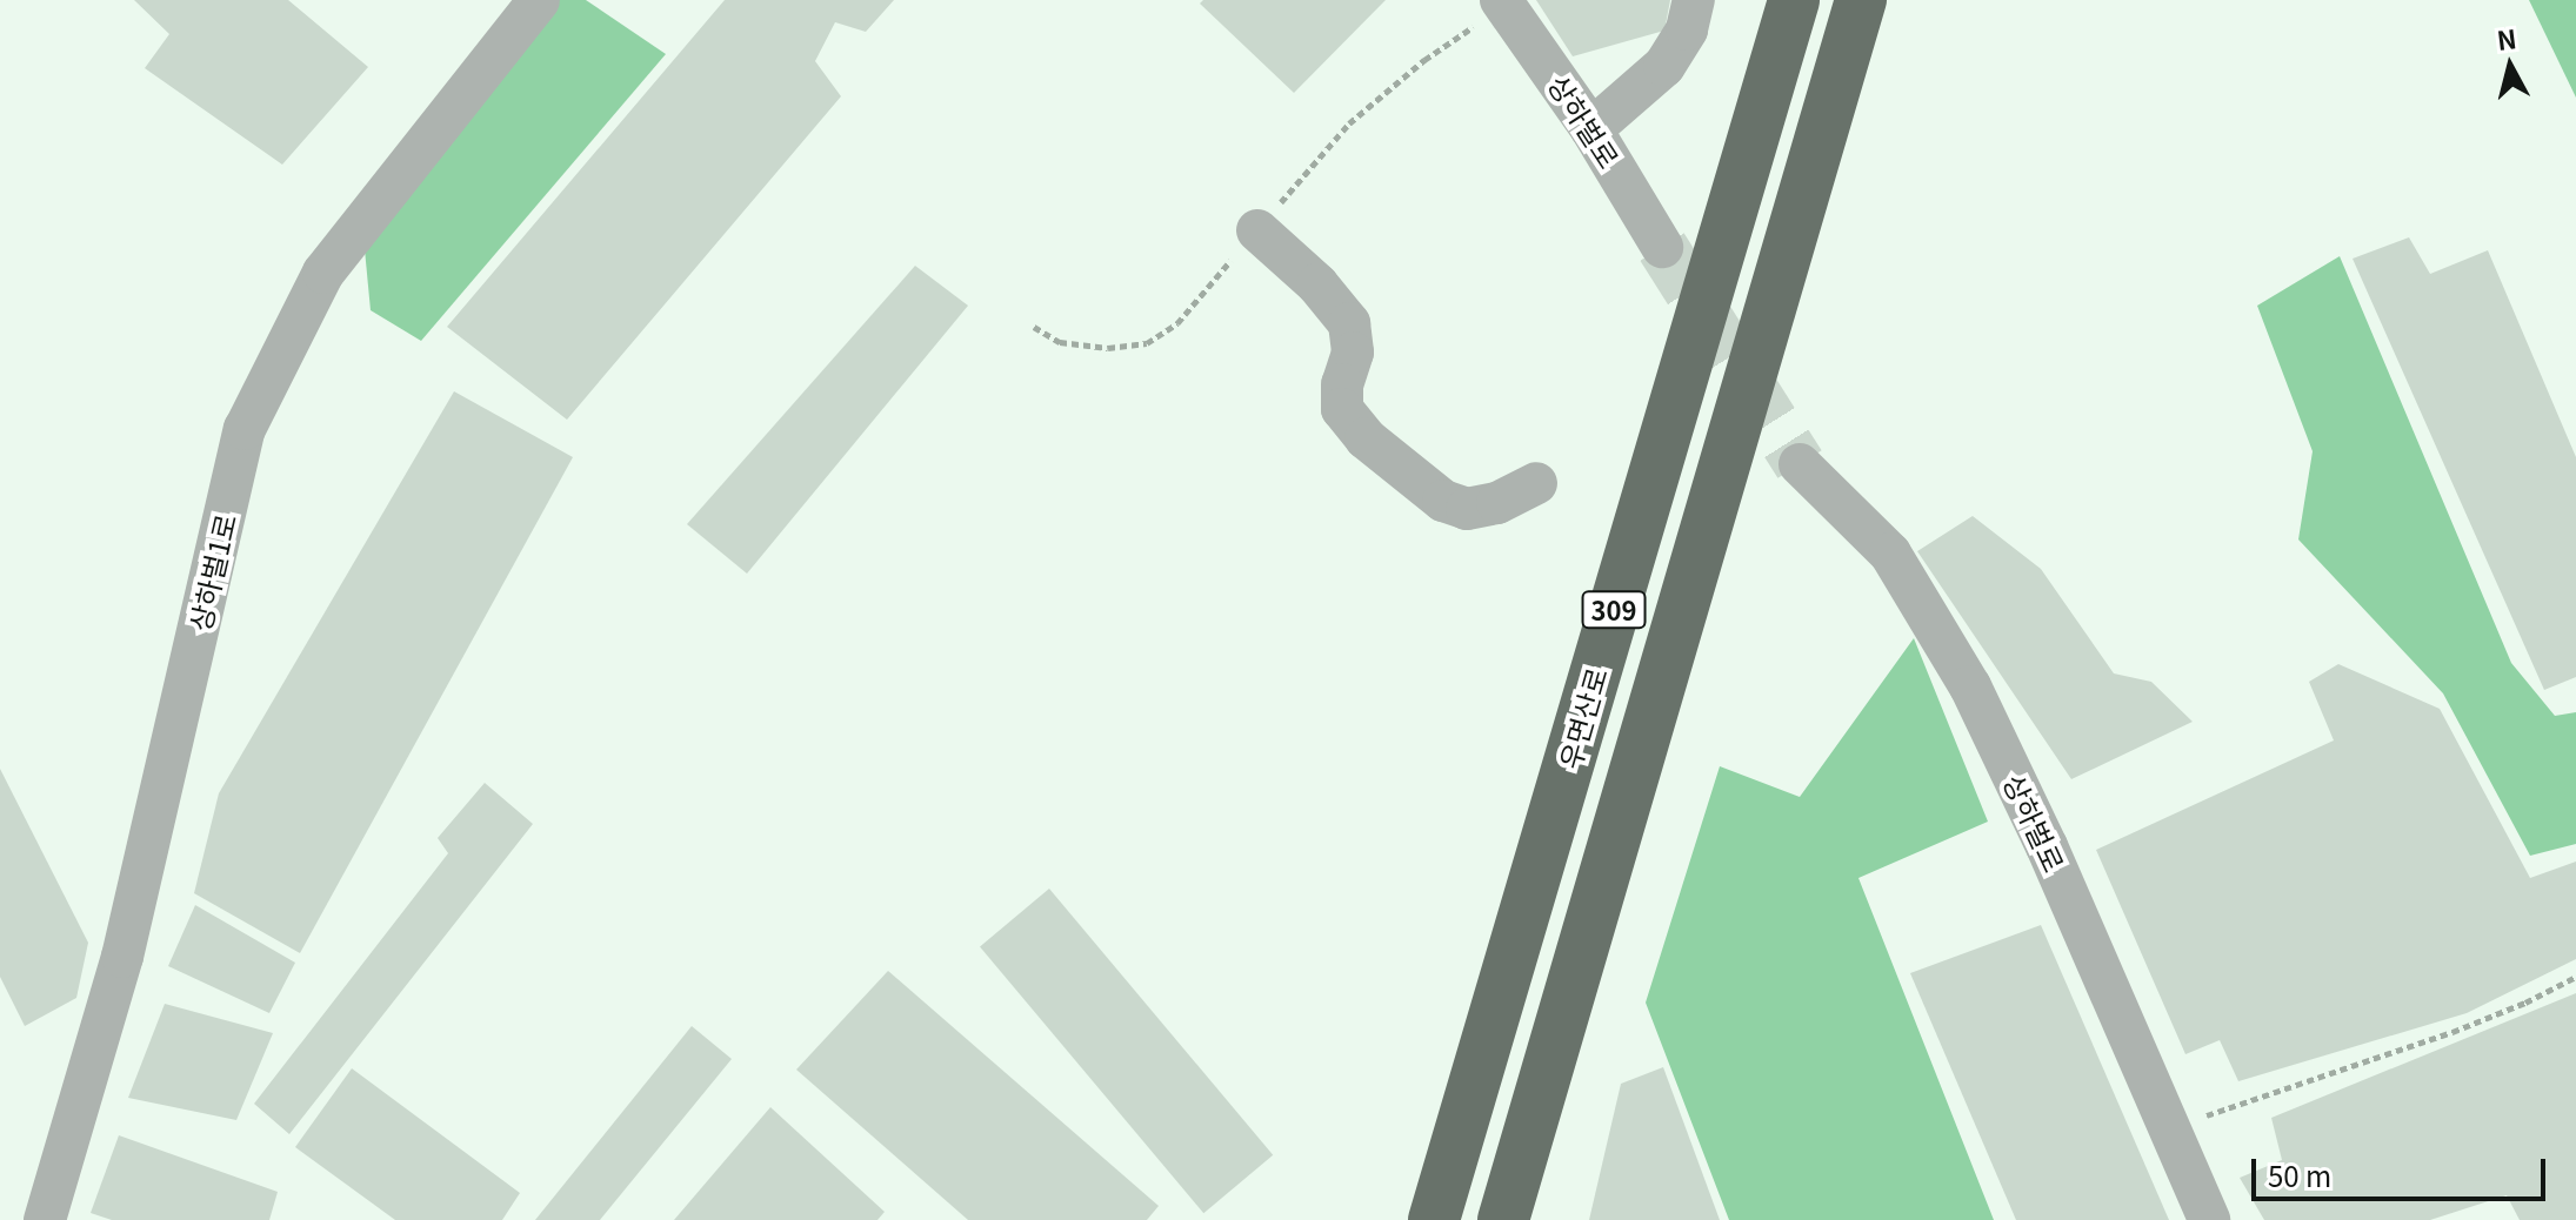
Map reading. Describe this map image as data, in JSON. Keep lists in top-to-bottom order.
{
  "streets": {
    "highway": ["309", "우면산로"],
    "street": ["상하벌로", "상하벌1로"]
  },
  "scale_bar": "50 m",
  "north": "top"
}
